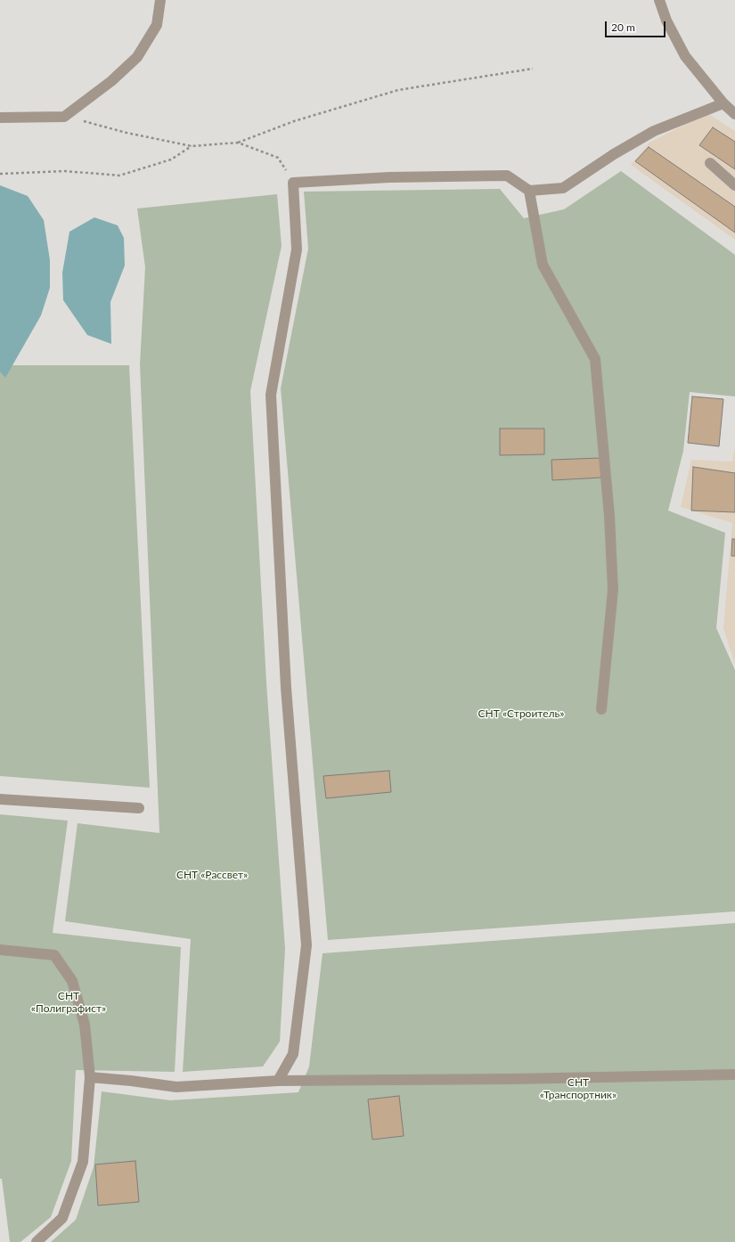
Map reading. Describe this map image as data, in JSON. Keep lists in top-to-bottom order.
{
  "parks": [
    "СНТ «Строитель»",
    "СНТ «Рассвет»",
    "СНТ «Полиграфист»",
    "СНТ «Транспортник»"
  ],
  "scale_bar": "20 m"
}
